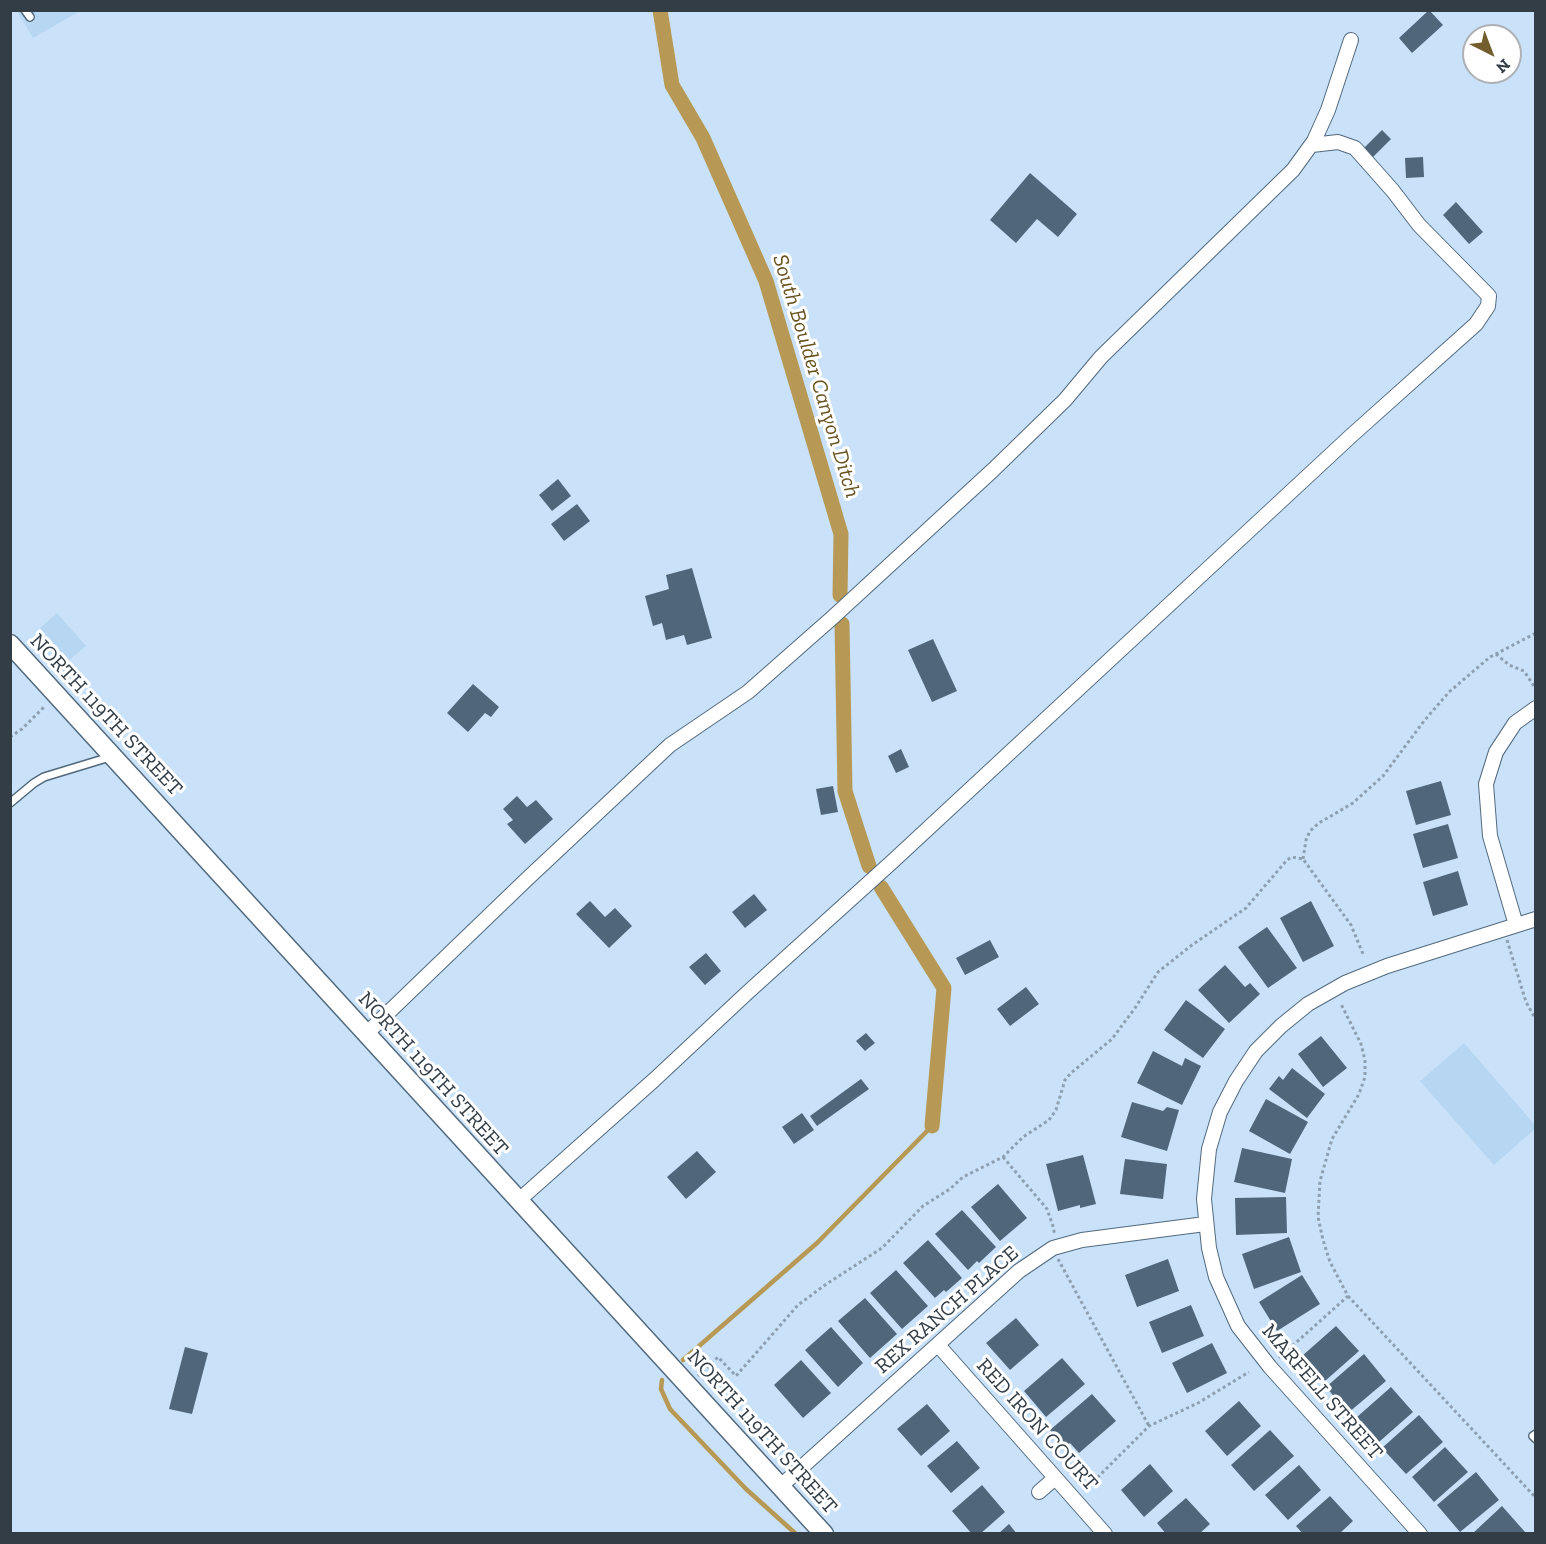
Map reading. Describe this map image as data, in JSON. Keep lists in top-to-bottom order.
{
  "streets": {
    "street": [
      "NORTH 119TH STREET",
      "REX RANCH PLACE",
      "MARFELL STREET",
      "RED IRON COURT"
    ]
  },
  "crossings": [
    ["NORTH 119TH STREET", "REX RANCH PLACE"],
    ["REX RANCH PLACE", "MARFELL STREET"],
    ["REX RANCH PLACE", "RED IRON COURT"]
  ],
  "water": ["South Boulder Canyon Ditch"],
  "north": "bottom right"
}
